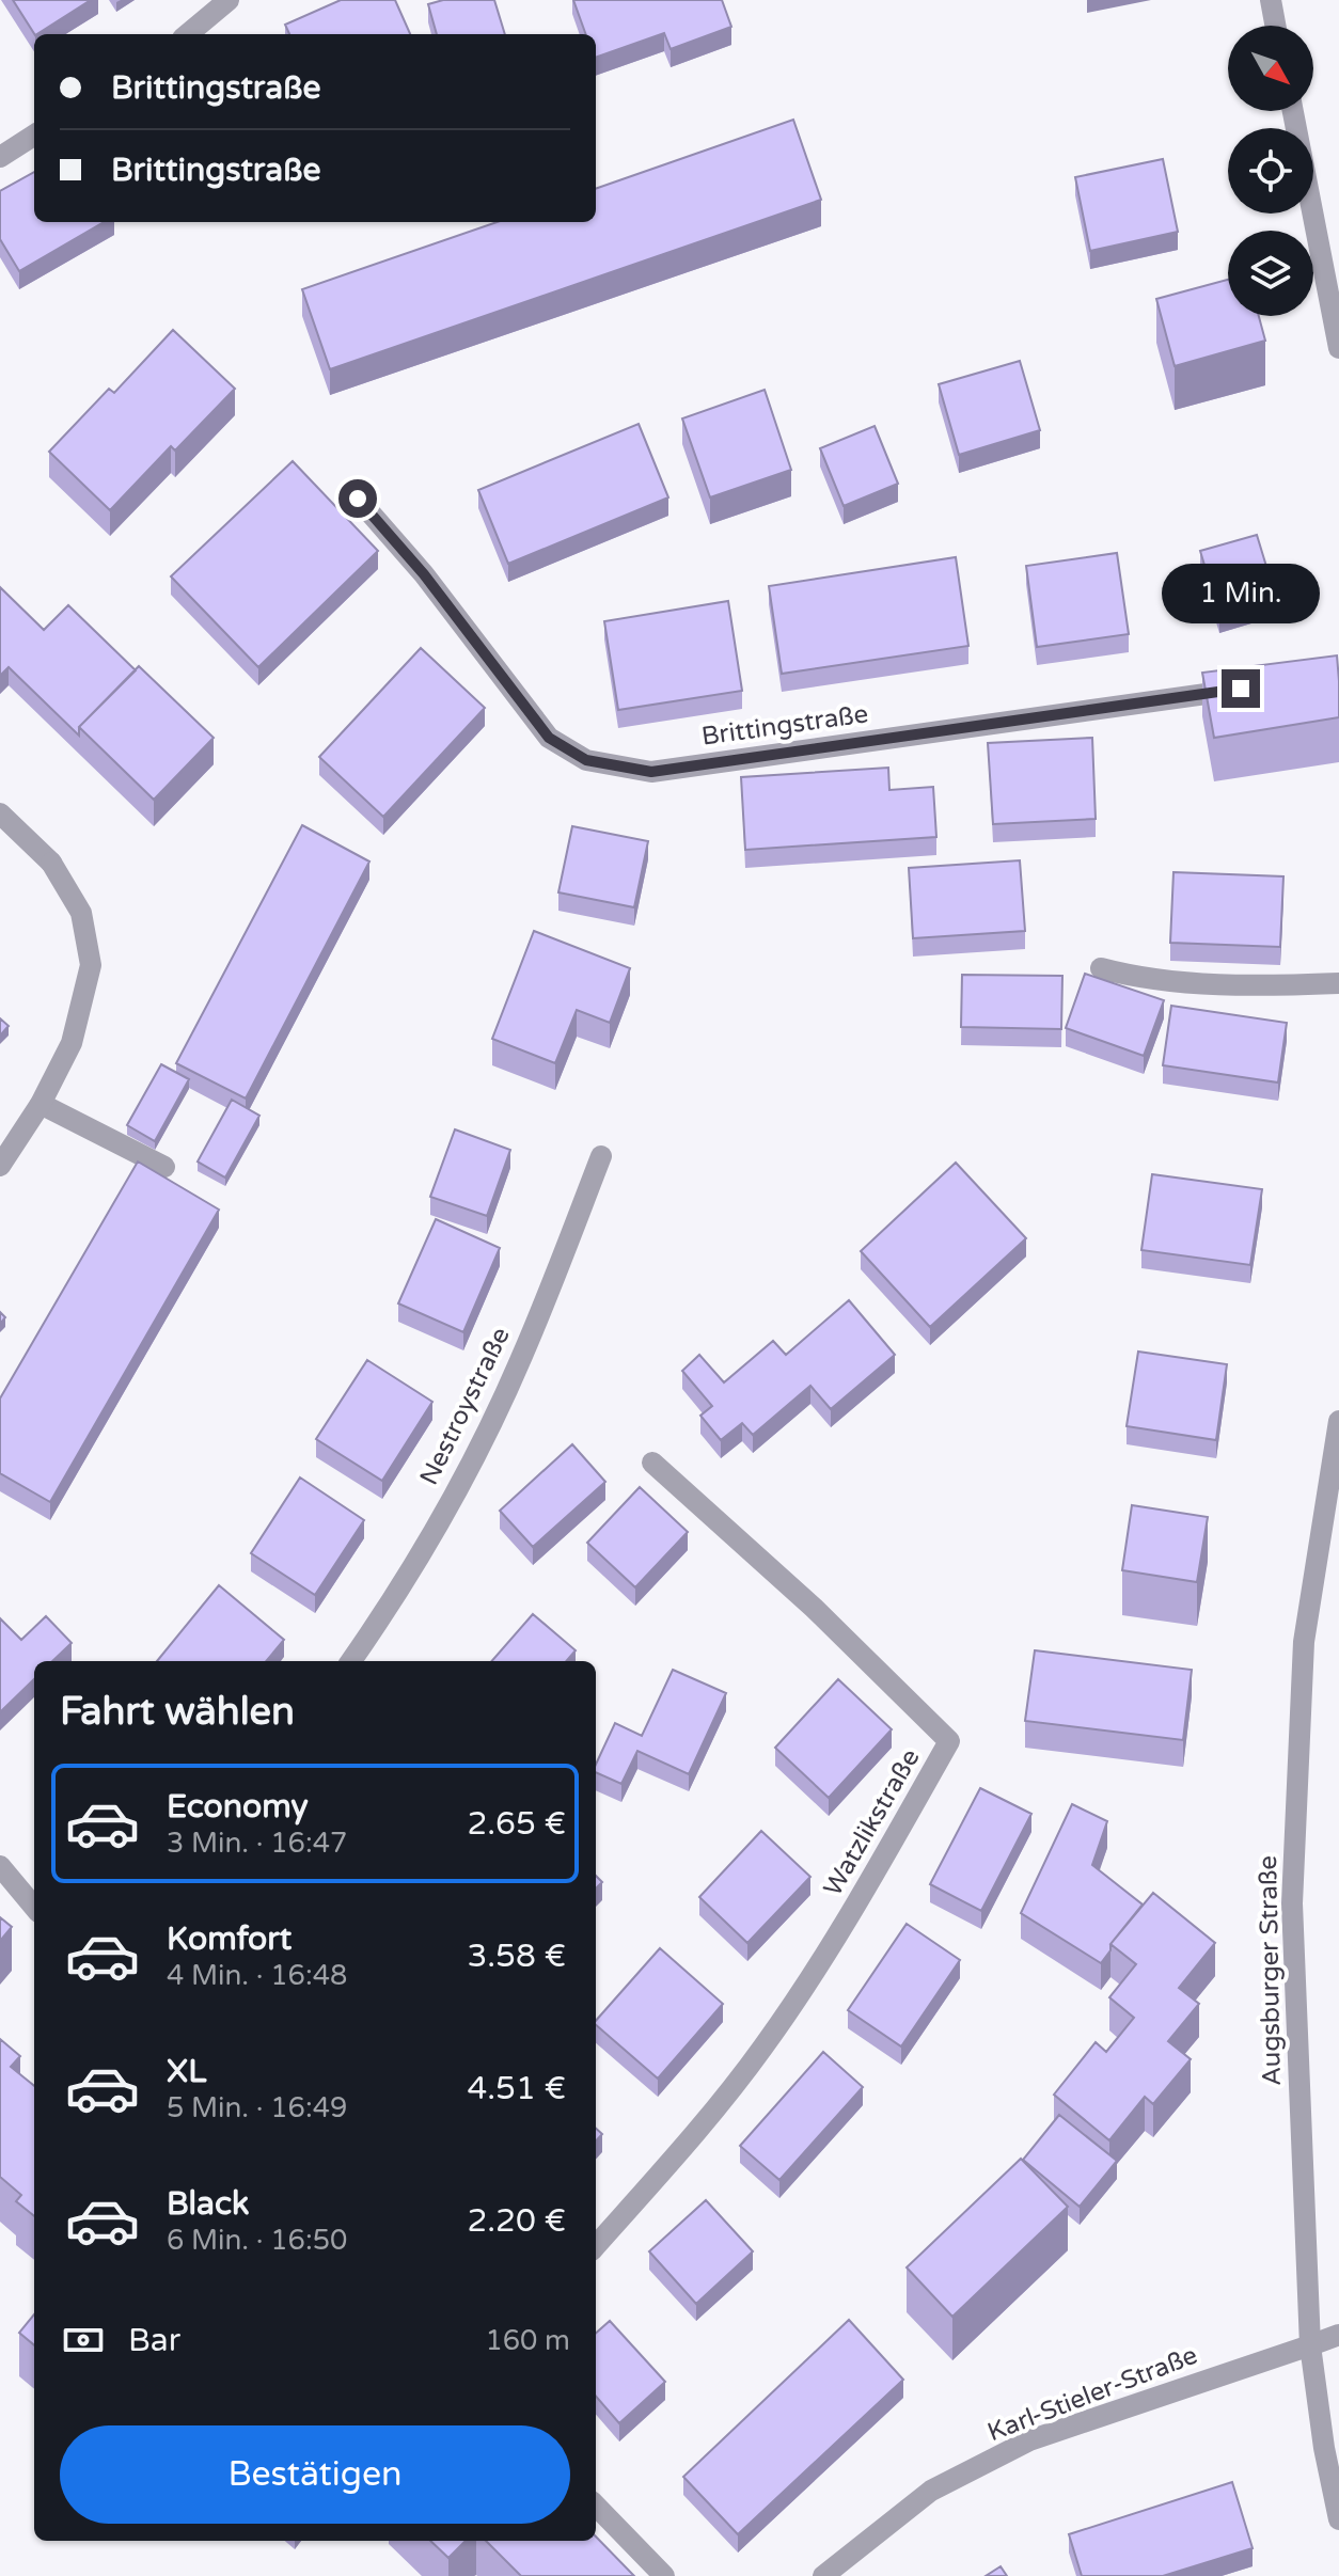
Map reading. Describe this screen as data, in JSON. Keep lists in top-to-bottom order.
{
  "streets": {
    "street": [
      "Brittingstraße",
      "Nestroystraße",
      "Watzlikstraße",
      "Augsburger Straße",
      "Karl-Stieler-Straße"
    ]
  },
  "crossings": [
    ["Augsburger Straße", "Karl-Stieler-Straße"]
  ],
  "north": "bottom right",
  "page": {
    "banner": ["Brittingstraße", "Brittingstraße"],
    "bubble": "1 Min.",
    "heading": "Fahrt wählen",
    "list": [
      {
        "name": "Economy",
        "note": "3 Min. · 16:47",
        "value": "2.65 €"
      },
      {
        "name": "Komfort",
        "note": "4 Min. · 16:48",
        "value": "3.58 €"
      },
      {
        "name": "XL",
        "note": "5 Min. · 16:49",
        "value": "4.51 €"
      },
      {
        "name": "Black",
        "note": "6 Min. · 16:50",
        "value": "2.20 €"
      }
    ],
    "pay": ["Bar", "160 m"],
    "buttons": "Bestätigen"
  }
}
